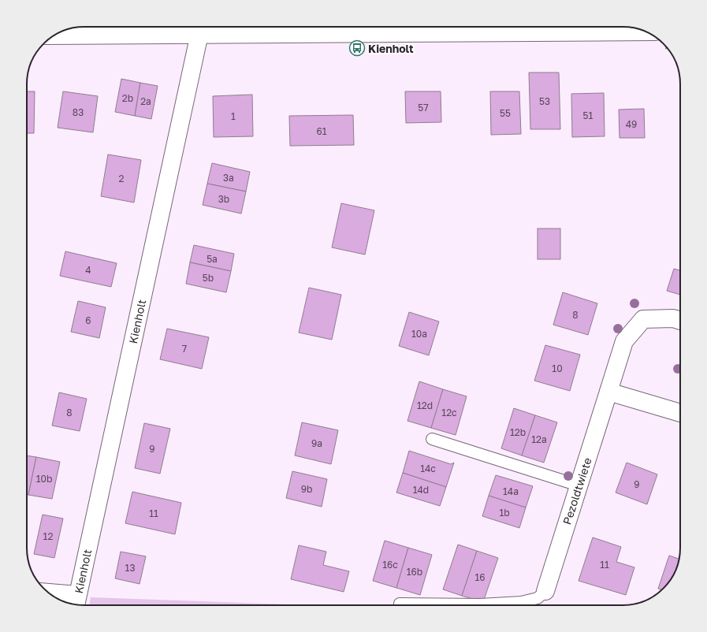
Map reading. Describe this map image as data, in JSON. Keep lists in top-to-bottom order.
{
  "streets": {
    "street": ["Kienholt", "Pezoldtwiete"]
  },
  "places": {
    "bus stop": ["Kienholt"]
  },
  "house_numbers": [
    "2b",
    "2a",
    "53",
    "57",
    "83",
    "55",
    "51",
    "1",
    "49",
    "61",
    "3a",
    "2",
    "3b",
    "5a",
    "4",
    "5b",
    "8",
    "6",
    "10a",
    "7",
    "10",
    "12d",
    "8",
    "12c",
    "12b",
    "12a",
    "9a",
    "9",
    "14c",
    "10b",
    "9",
    "9b",
    "14d",
    "14a",
    "1b",
    "11",
    "12",
    "16c",
    "11",
    "13",
    "16b",
    "16"
  ]
}
